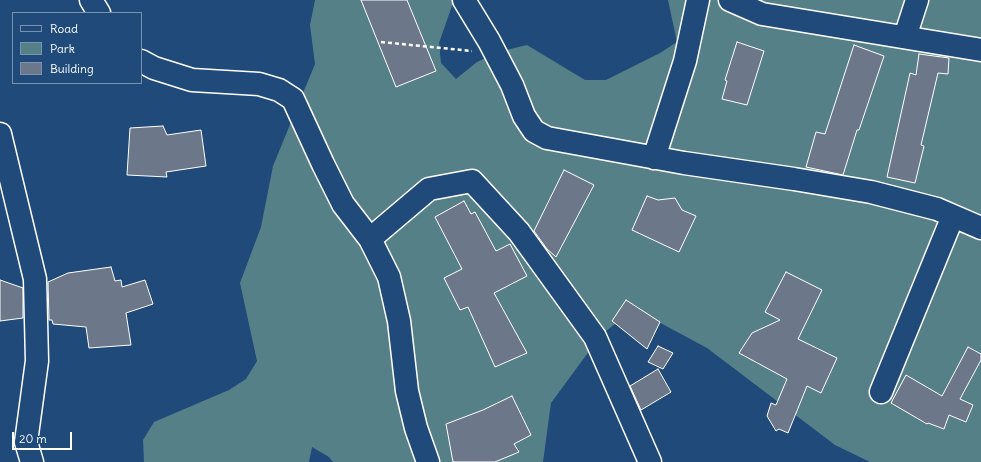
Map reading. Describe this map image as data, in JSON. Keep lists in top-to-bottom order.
{
  "legend": ["Road", "Park", "Building"],
  "scale_bar": "20 m"
}
